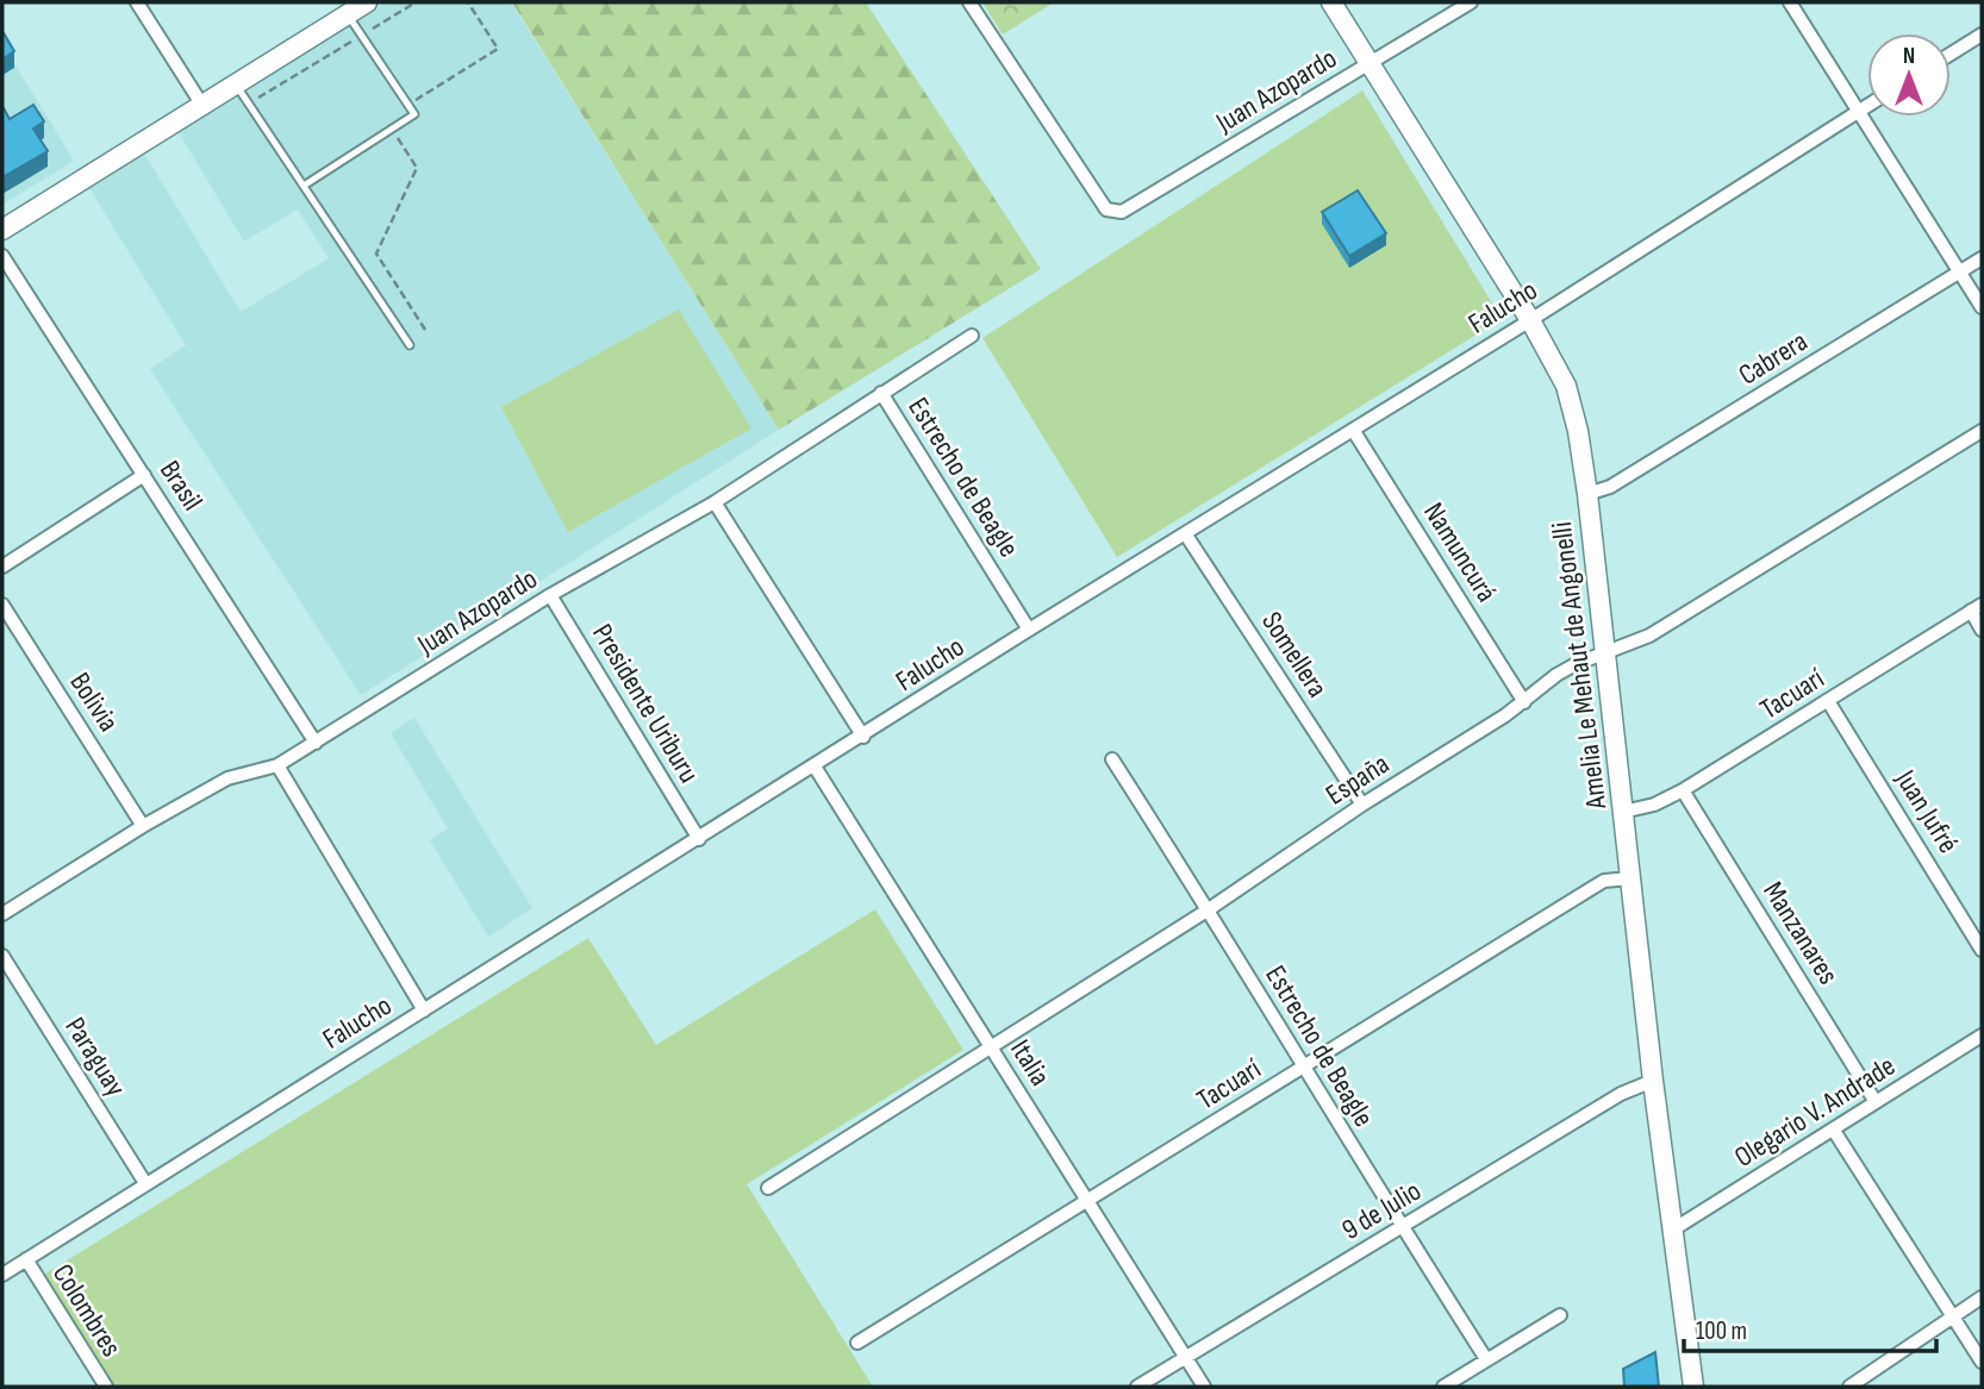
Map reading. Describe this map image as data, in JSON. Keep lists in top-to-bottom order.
{
  "streets": {
    "street": [
      "Juan Azopardo",
      "Falucho",
      "Cabrera",
      "Estrecho de Beagle",
      "Brasil",
      "Namuncurá",
      "Somellera",
      "Amelia Le Mehaut de Angonelli",
      "Tacuarí",
      "Bolivia",
      "Presidente Uriburu",
      "España",
      "Juan Jufré",
      "Manzanares",
      "Paraguay",
      "Italia",
      "Olegario V. Andrade",
      "9 de Julio",
      "Colombres"
    ]
  },
  "crossings": [
    ["Juan Azopardo", "Estrecho de Beagle"],
    ["Juan Azopardo", "Brasil"],
    ["Juan Azopardo", "Amelia Le Mehaut de Angonelli"],
    ["Juan Azopardo", "Bolivia"],
    ["Juan Azopardo", "Presidente Uriburu"],
    ["Falucho", "Estrecho de Beagle"],
    ["Falucho", "Namuncurá"],
    ["Falucho", "Somellera"],
    ["Falucho", "Amelia Le Mehaut de Angonelli"],
    ["Falucho", "Presidente Uriburu"],
    ["Falucho", "Paraguay"],
    ["Falucho", "Italia"],
    ["Falucho", "Colombres"],
    ["Cabrera", "Amelia Le Mehaut de Angonelli"],
    ["Estrecho de Beagle", "Tacuarí"],
    ["Estrecho de Beagle", "España"],
    ["Estrecho de Beagle", "9 de Julio"],
    ["Namuncurá", "España"],
    ["Somellera", "España"],
    ["Amelia Le Mehaut de Angonelli", "Tacuarí"],
    ["Amelia Le Mehaut de Angonelli", "España"],
    ["Amelia Le Mehaut de Angonelli", "Olegario V. Andrade"],
    ["Amelia Le Mehaut de Angonelli", "9 de Julio"],
    ["Tacuarí", "Juan Jufré"],
    ["Tacuarí", "Manzanares"],
    ["Tacuarí", "Italia"],
    ["España", "Italia"],
    ["Manzanares", "Olegario V. Andrade"],
    ["Italia", "9 de Julio"]
  ],
  "scale_bar": "100 m",
  "north": "top"
}
